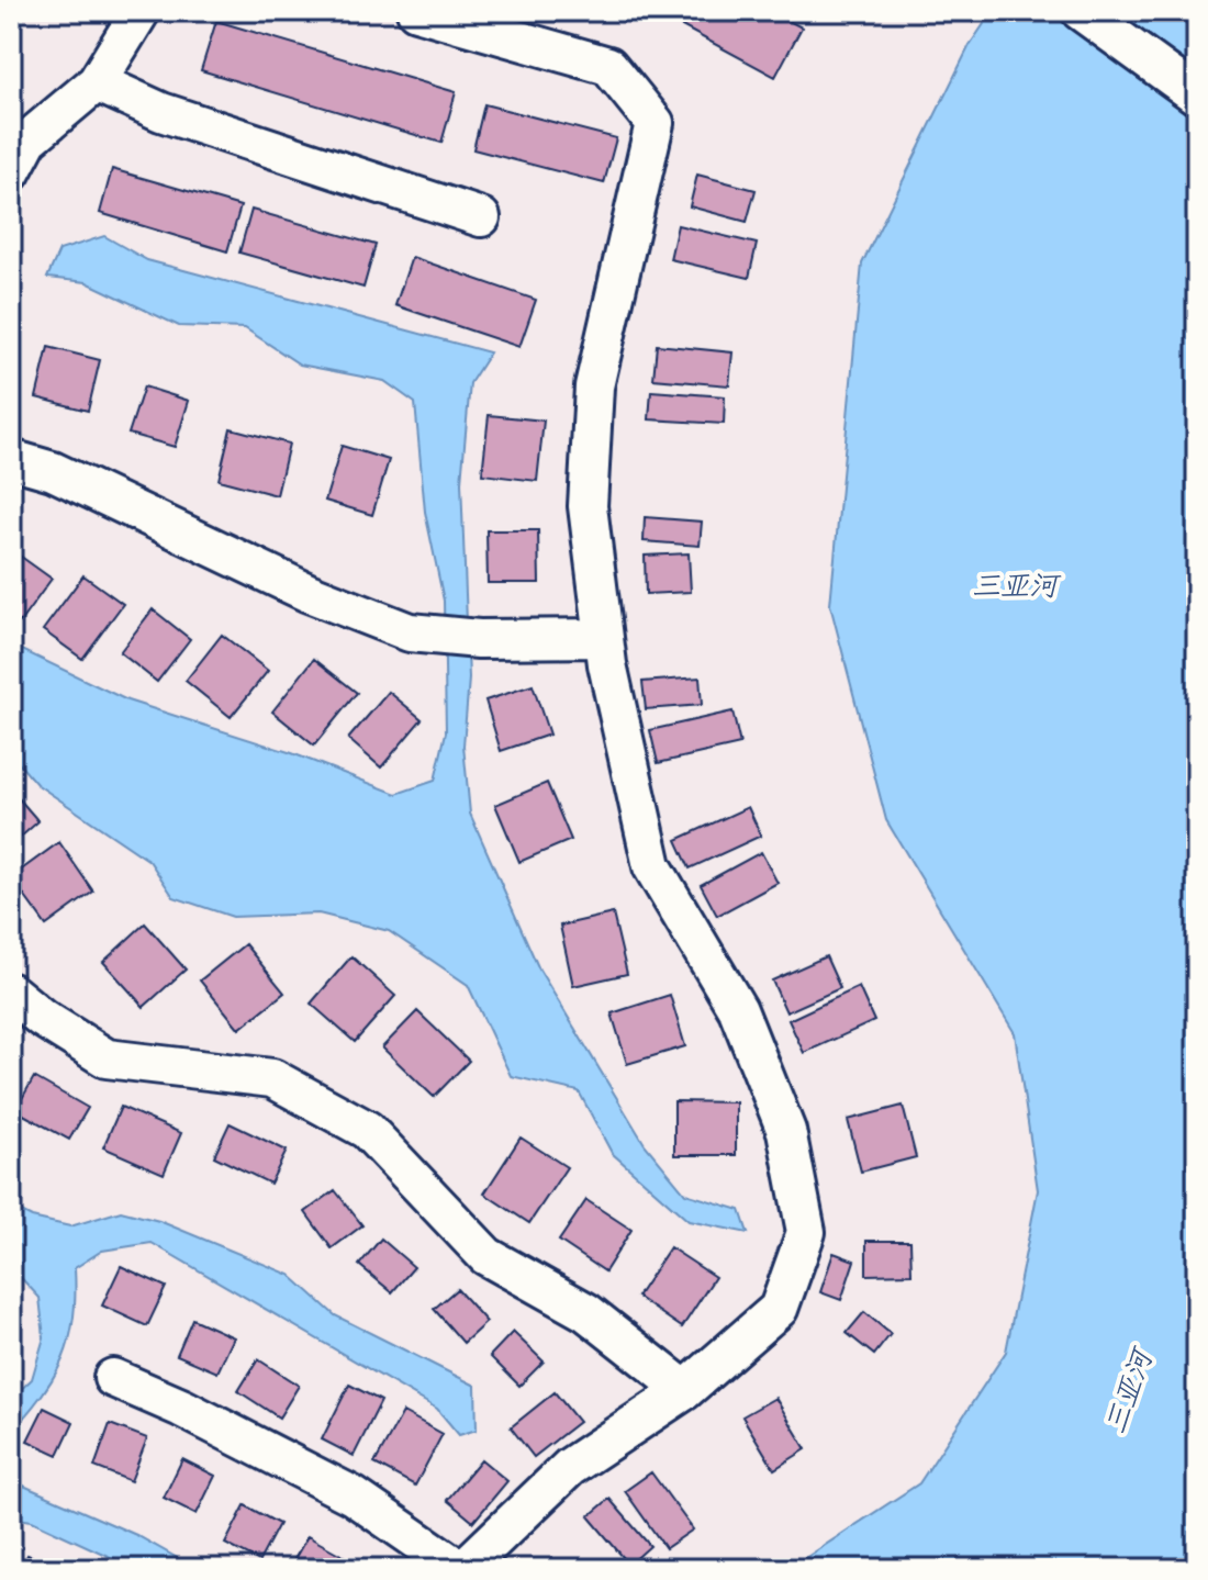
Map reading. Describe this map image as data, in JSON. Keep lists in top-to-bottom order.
{
  "water": ["三亚河"]
}
